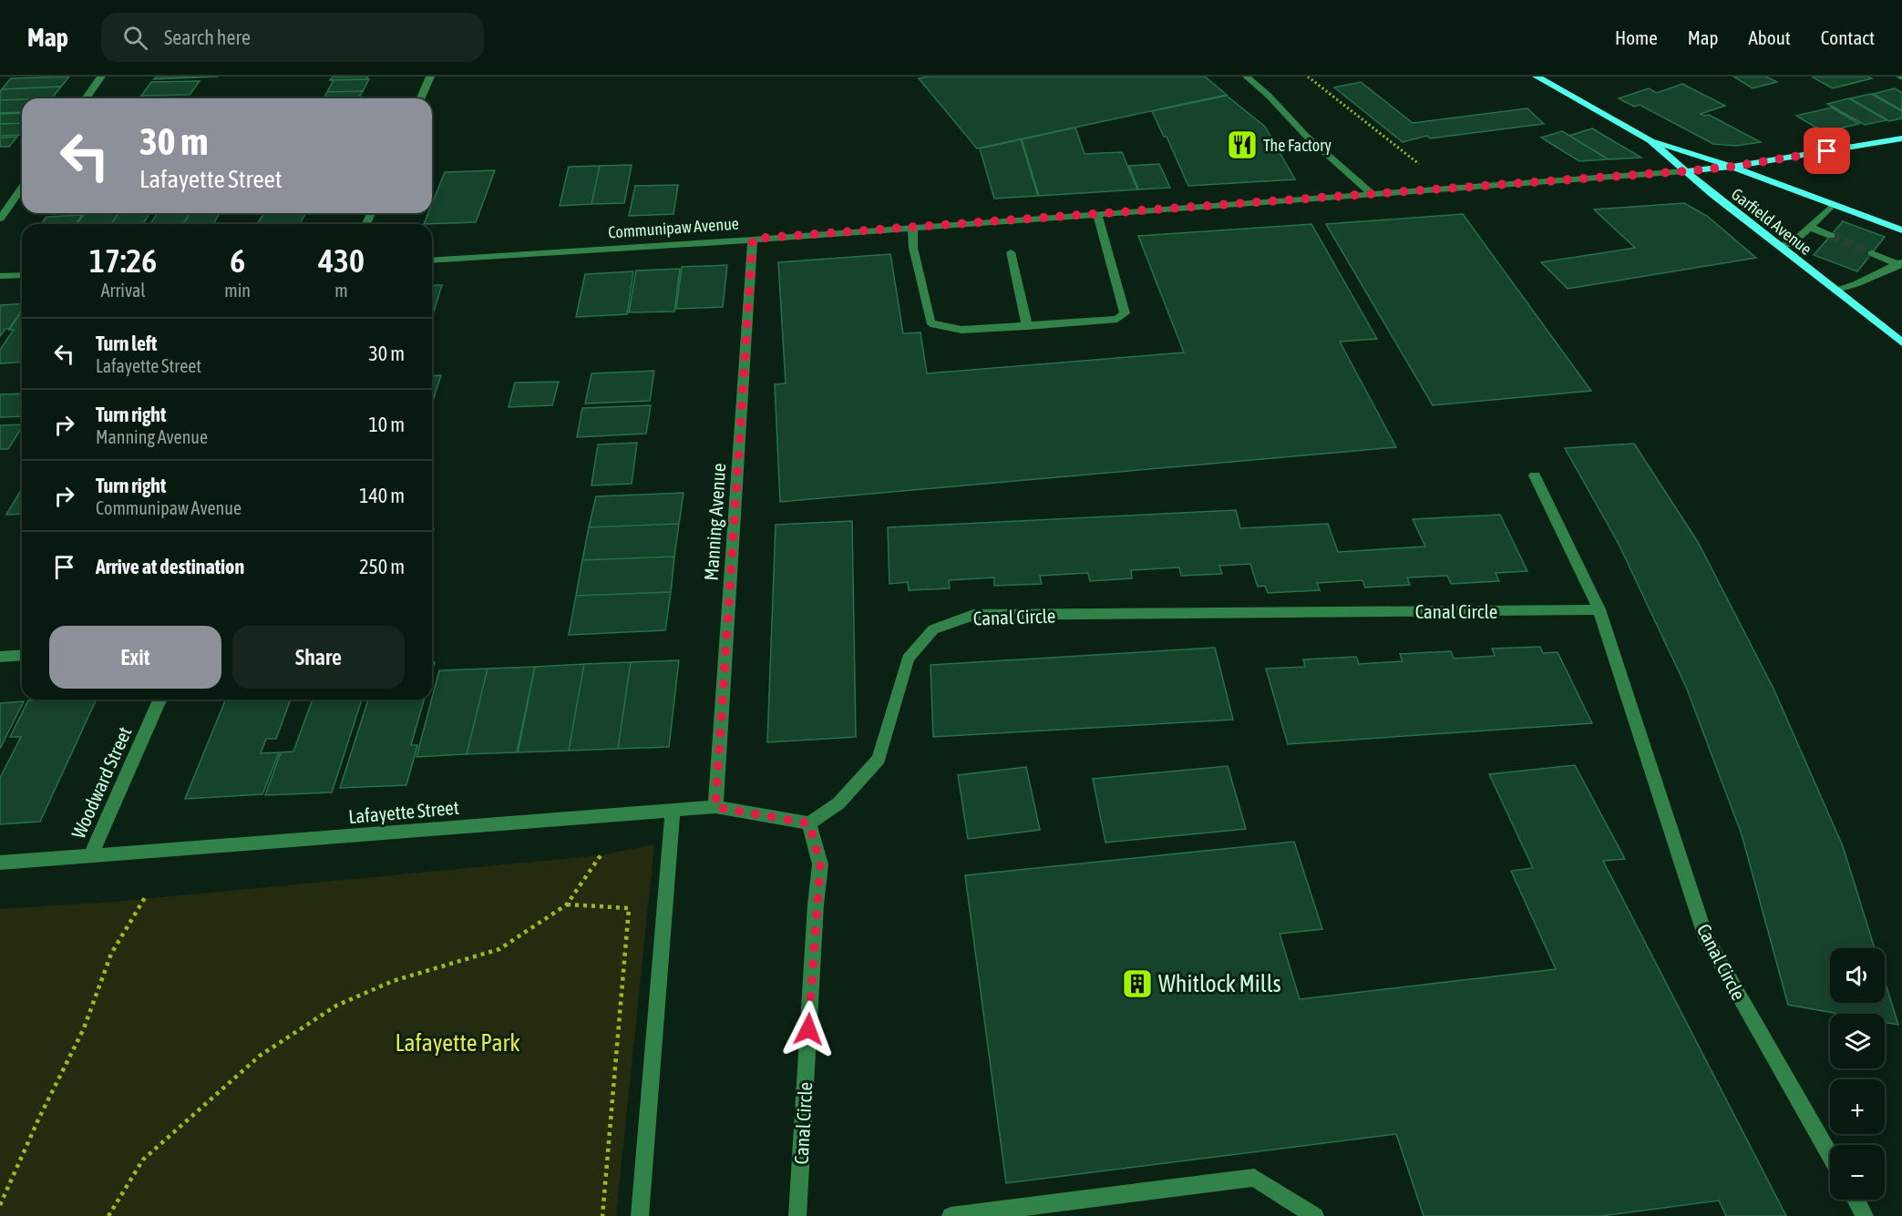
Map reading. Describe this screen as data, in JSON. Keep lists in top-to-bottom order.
{
  "streets": {
    "main road": ["Garfield Avenue", "Communipaw Avenue"],
    "street": [
      "Manning Avenue",
      "Canal Circle",
      "Woodward Street",
      "Lafayette Street"
    ]
  },
  "crossings": [
    ["Garfield Avenue", "Communipaw Avenue"],
    ["Communipaw Avenue", "Manning Avenue"],
    ["Manning Avenue", "Lafayette Street"],
    ["Canal Circle", "Lafayette Street"],
    ["Woodward Street", "Lafayette Street"]
  ],
  "parks": ["Lafayette Park"],
  "places": {
    "restaurant": ["The Factory"],
    "building": ["Whitlock Mills"]
  },
  "page": {
    "header": "Map",
    "search": "Search here",
    "nav": [
      "Home",
      "Map",
      "About",
      "Contact"
    ],
    "turn": ["30 m", "Lafayette Street"],
    "eta": [
      "17:26",
      "Arrival",
      "6",
      "min",
      "430",
      "m"
    ],
    "list": [
      {
        "name": "Turn left",
        "note": "Lafayette Street",
        "value": "30 m"
      },
      {
        "name": "Turn right",
        "note": "Manning Avenue",
        "value": "10 m"
      },
      {
        "name": "Turn right",
        "note": "Communipaw Avenue",
        "value": "140 m"
      },
      {
        "name": "Arrive at destination",
        "value": "250 m"
      }
    ],
    "buttons": ["Exit", "Share"],
    "map_buttons": ["+", "−"]
  }
}
